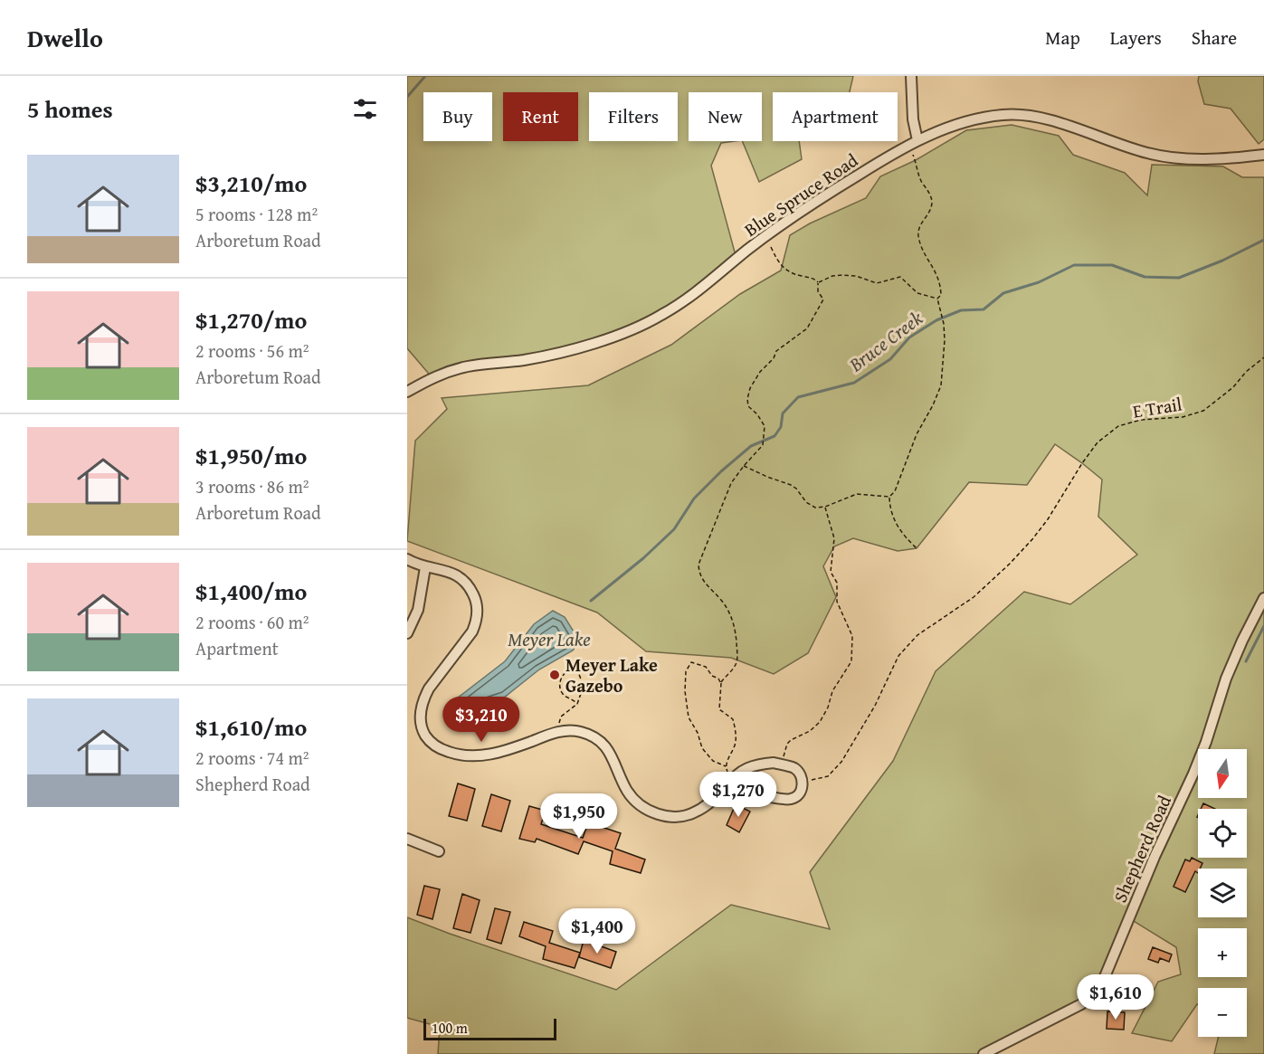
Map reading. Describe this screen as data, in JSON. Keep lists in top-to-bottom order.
{
  "streets": {
    "street": ["Blue Spruce Road", "Shepherd Road"],
    "path": ["E Trail"]
  },
  "water": ["Bruce Creek", "Meyer Lake"],
  "places": ["Meyer Lake Gazebo"],
  "scale_bar": "100 m",
  "north": "bottom",
  "page": {
    "header": "Dwello",
    "nav": ["Map", "Layers", "Share"],
    "heading": "5 homes",
    "chip": [
      "Buy",
      "Rent",
      "Filters",
      "New",
      "Apartment"
    ],
    "list": [
      {
        "name": "$3,210/mo",
        "note": "5 rooms · 128 m² · Arboretum Road"
      },
      {
        "name": "$1,270/mo",
        "note": "2 rooms · 56 m² · Arboretum Road"
      },
      {
        "name": "$1,950/mo",
        "note": "3 rooms · 86 m² · Arboretum Road"
      },
      {
        "name": "$1,400/mo",
        "note": "2 rooms · 60 m² · Apartment"
      },
      {
        "name": "$1,610/mo",
        "note": "2 rooms · 74 m² · Shepherd Road"
      }
    ],
    "price": [
      "$3,210",
      "$1,270",
      "$1,950",
      "$1,400",
      "$1,610"
    ],
    "map_buttons": ["+", "−"],
    "scale": "100 m"
  }
}
